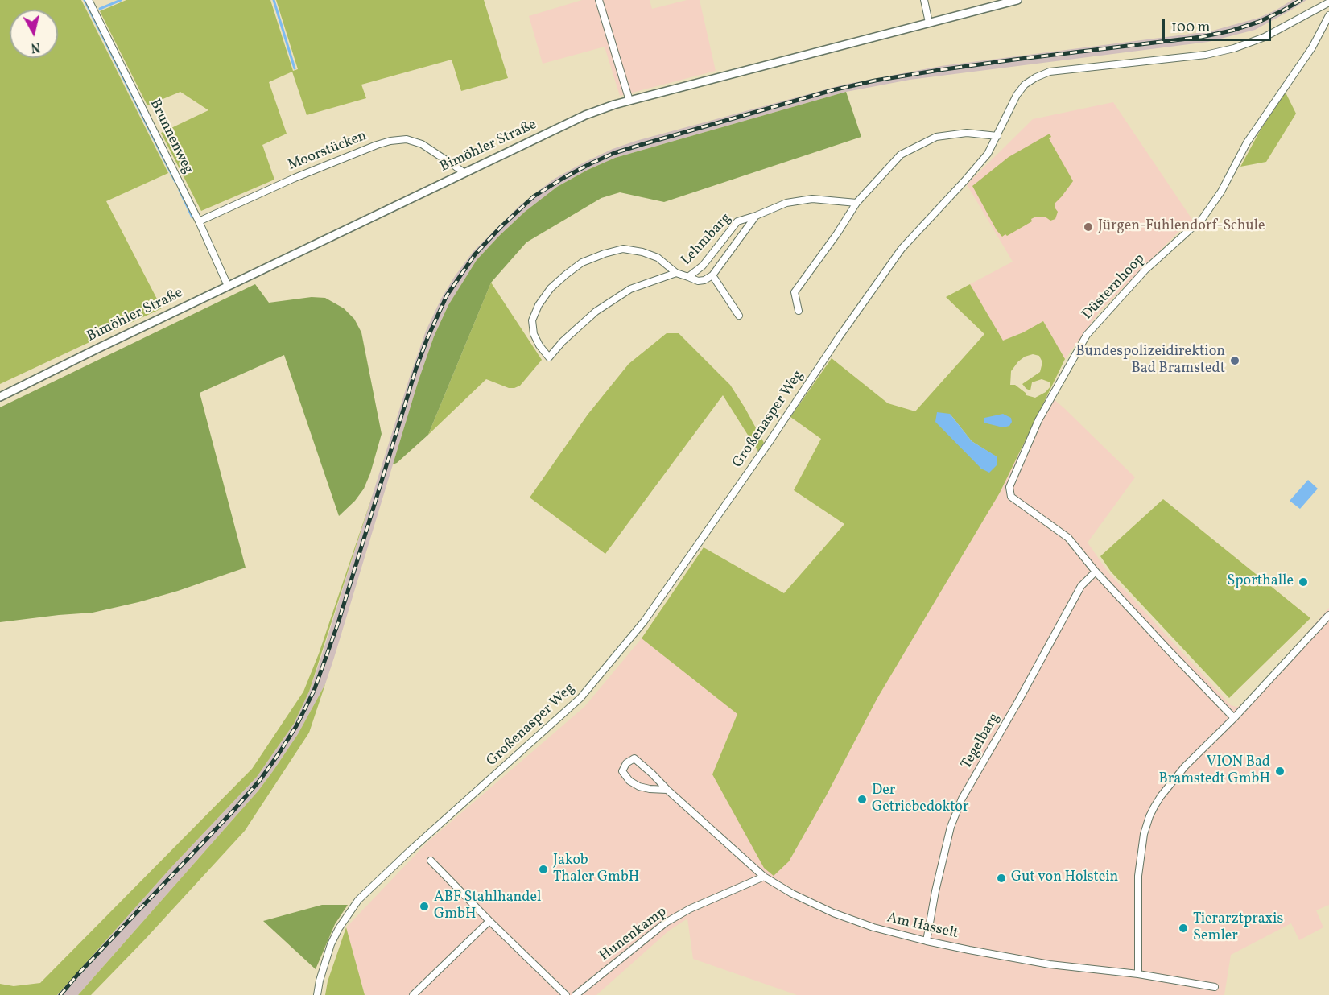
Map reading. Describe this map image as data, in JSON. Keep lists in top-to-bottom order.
{
  "streets": {
    "street": [
      "Brunnenweg",
      "Bimöhler Straße",
      "Moorstücken",
      "Lehmbarg",
      "Düsternhoop",
      "Großenasper Weg",
      "Tegelbarg",
      "Am Hasselt",
      "Hunenkamp"
    ]
  },
  "crossings": [
    ["Brunnenweg", "Bimöhler Straße"],
    ["Brunnenweg", "Moorstücken"],
    ["Bimöhler Straße", "Moorstücken"],
    ["Düsternhoop", "Tegelbarg"],
    ["Tegelbarg", "Am Hasselt"],
    ["Am Hasselt", "Hunenkamp"]
  ],
  "places": [
    "Jürgen-Fuhlendorf-Schule",
    "Bundespolizeidirektion Bad Bramstedt",
    "Sporthalle",
    "VION Bad Bramstedt GmbH",
    "Der Getriebedoktor",
    "Jakob Thaler GmbH",
    "Gut von Holstein",
    "ABF Stahlhandel GmbH",
    "Tierarztpraxis Semler"
  ],
  "scale_bar": "100 m",
  "north": "bottom"
}
